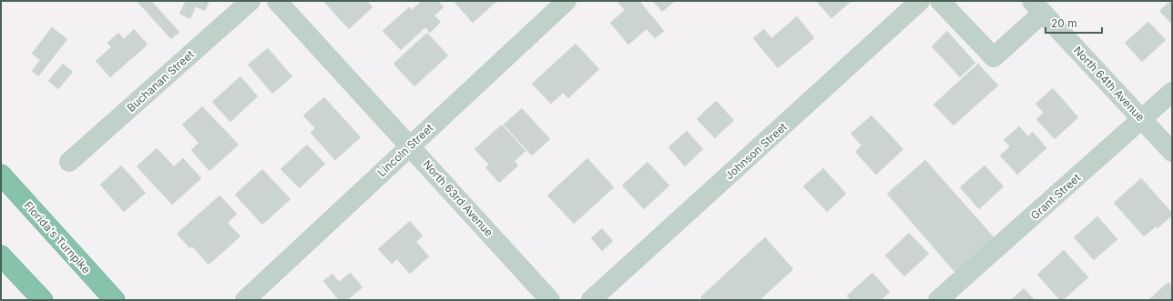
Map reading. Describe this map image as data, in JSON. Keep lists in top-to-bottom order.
{
  "streets": {
    "highway": ["Florida's Turnpike"],
    "street": [
      "Buchanan Street",
      "North 64th Avenue",
      "Lincoln Street",
      "Johnson Street",
      "Grant Street",
      "North 63rd Avenue"
    ]
  },
  "crossings": [
    ["North 64th Avenue", "Grant Street"],
    ["Lincoln Street", "North 63rd Avenue"]
  ],
  "scale_bar": "20 m"
}
